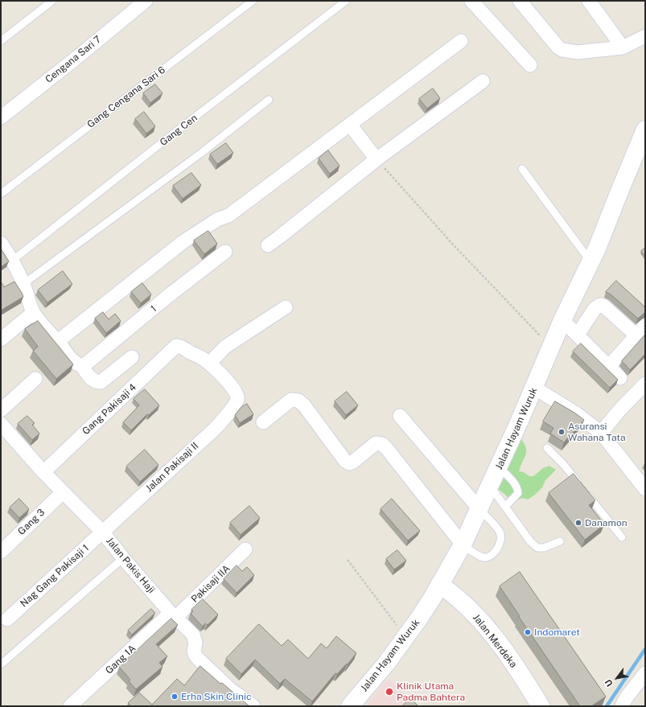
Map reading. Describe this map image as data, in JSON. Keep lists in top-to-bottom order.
{
  "streets": {
    "main road": ["Jalan Hayam Wuruk", "Jalan Merdeka"],
    "street": [
      "Cengana Sari 7",
      "1",
      "Gang Pakisaji 4",
      "Jalan Pakisaji II",
      "Gang 3",
      "Jalan Pakis Haji",
      "Nag Gang Pakisaji 1",
      "Pakisaji IIA",
      "Gang 1A"
    ],
    "lane": ["Gang Cengana Sari 6", "Gang Cen"]
  },
  "crossings": [
    ["Gang Pakisaji 4", "Jalan Pakisaji II"],
    ["Gang Pakisaji 4", "Jalan Pakis Haji"],
    ["Jalan Hayam Wuruk", "Jalan Merdeka"],
    ["Jalan Pakisaji II", "Jalan Pakis Haji"],
    ["Jalan Pakisaji II", "Nag Gang Pakisaji 1"],
    ["Gang 3", "Jalan Pakis Haji"],
    ["Jalan Pakis Haji", "Nag Gang Pakisaji 1"],
    ["Jalan Pakis Haji", "Pakisaji IIA"],
    ["Jalan Pakis Haji", "Gang 1A"],
    ["Pakisaji IIA", "Gang 1A"]
  ],
  "places": [
    "Asuransi Wahana Tata",
    "Danamon",
    "Indomaret",
    "Klinik Utama Padma Bahtera",
    "Erha Skin Clinic"
  ],
  "north": "bottom left"
}
